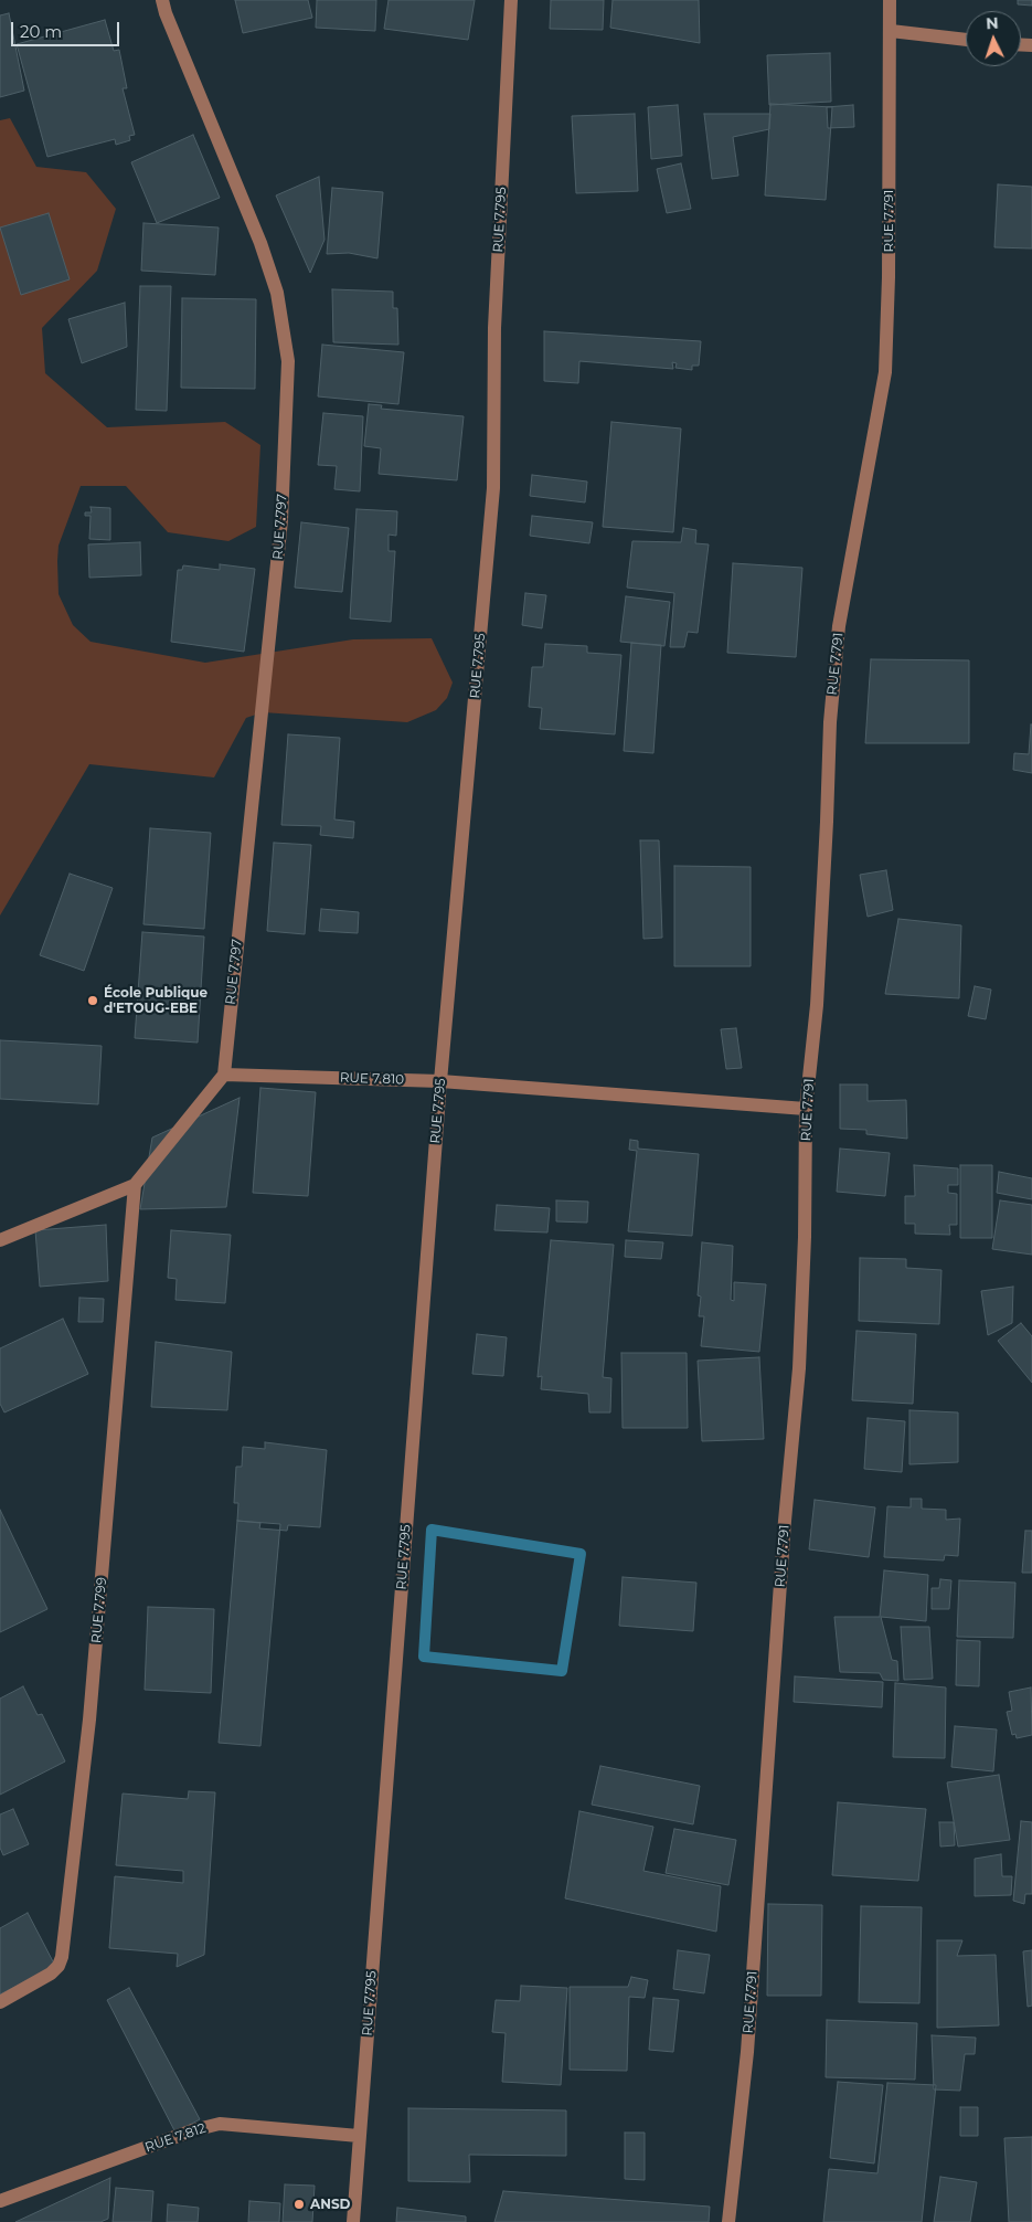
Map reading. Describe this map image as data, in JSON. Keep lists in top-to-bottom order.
{
  "streets": {
    "street": [
      "RUE 7.795",
      "RUE 7.791",
      "RUE 7.797",
      "RUE 7.810",
      "RUE 7.799",
      "RUE 7.812"
    ]
  },
  "crossings": [
    ["RUE 7.795", "RUE 7.810"],
    ["RUE 7.795", "RUE 7.812"],
    ["RUE 7.791", "RUE 7.810"],
    ["RUE 7.797", "RUE 7.810"]
  ],
  "places": ["École Publique d'ETOUG-EBE", "ANSD"],
  "scale_bar": "20 m",
  "north": "top"
}
